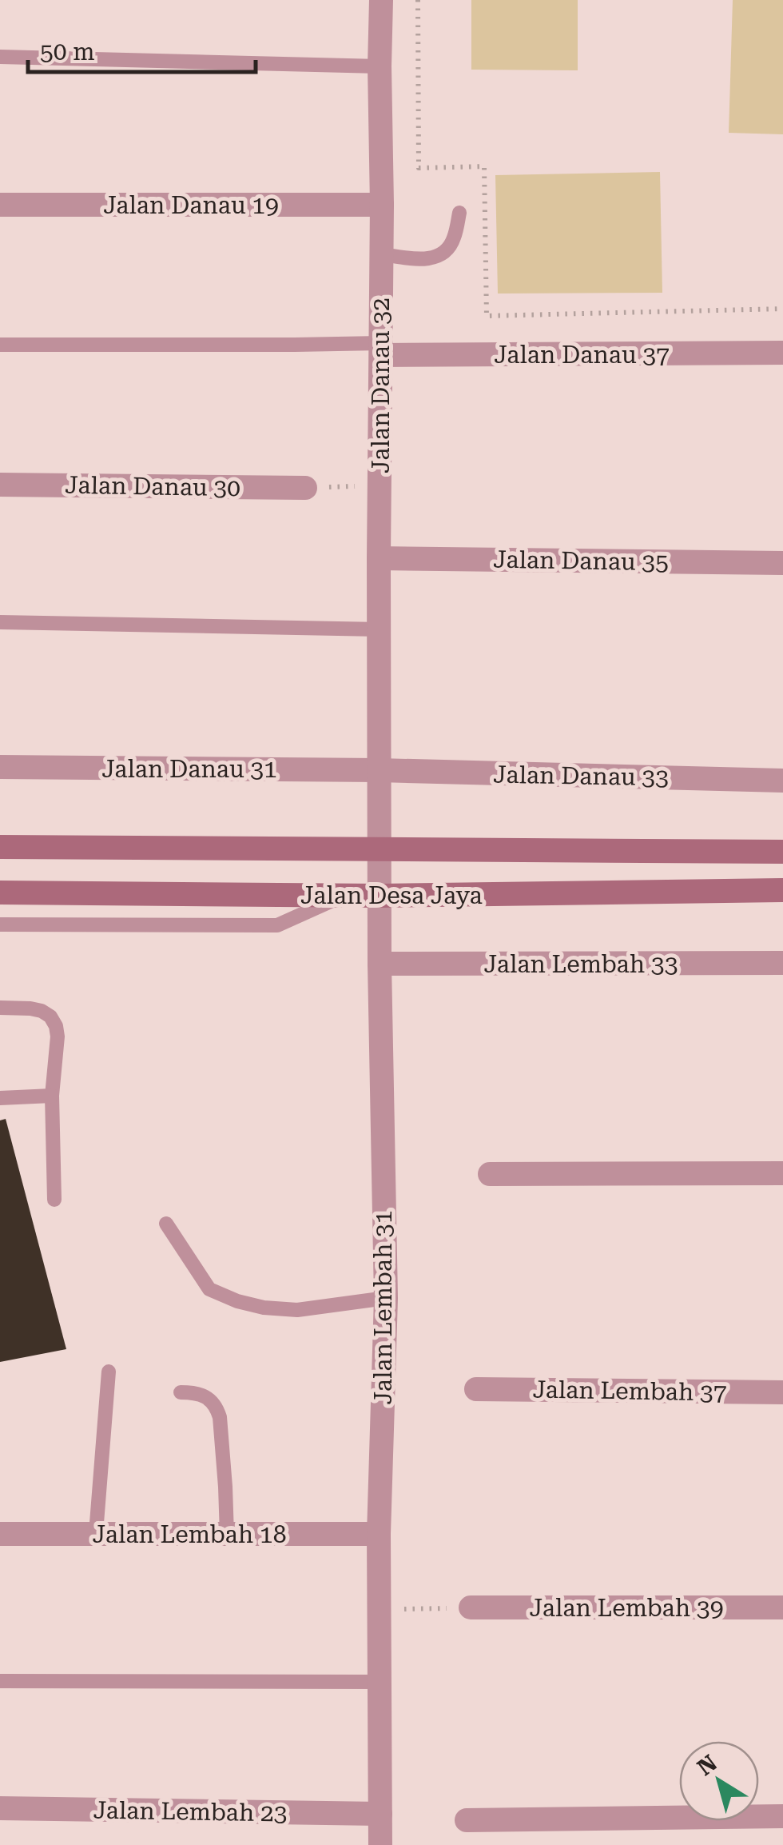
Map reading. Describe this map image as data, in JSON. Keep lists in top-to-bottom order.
{
  "streets": {
    "main road": ["Jalan Desa Jaya"],
    "street": [
      "Jalan Danau 19",
      "Jalan Danau 37",
      "Jalan Danau 32",
      "Jalan Danau 30",
      "Jalan Danau 35",
      "Jalan Danau 31",
      "Jalan Danau 33",
      "Jalan Lembah 33",
      "Jalan Lembah 31",
      "Jalan Lembah 37",
      "Jalan Lembah 18",
      "Jalan Lembah 39",
      "Jalan Lembah 23"
    ]
  },
  "crossings": [
    ["Jalan Danau 19", "Jalan Danau 32"],
    ["Jalan Danau 37", "Jalan Danau 32"],
    ["Jalan Danau 32", "Jalan Danau 35"],
    ["Jalan Danau 32", "Jalan Danau 31"],
    ["Jalan Danau 32", "Jalan Danau 33"],
    ["Jalan Danau 32", "Jalan Lembah 31"],
    ["Jalan Danau 31", "Jalan Danau 33"],
    ["Jalan Danau 31", "Jalan Lembah 31"],
    ["Jalan Danau 33", "Jalan Lembah 31"],
    ["Jalan Desa Jaya", "Jalan Lembah 31"],
    ["Jalan Lembah 33", "Jalan Lembah 31"],
    ["Jalan Lembah 31", "Jalan Lembah 18"],
    ["Jalan Lembah 31", "Jalan Lembah 23"]
  ],
  "scale_bar": "50 m",
  "north": "top left"
}
